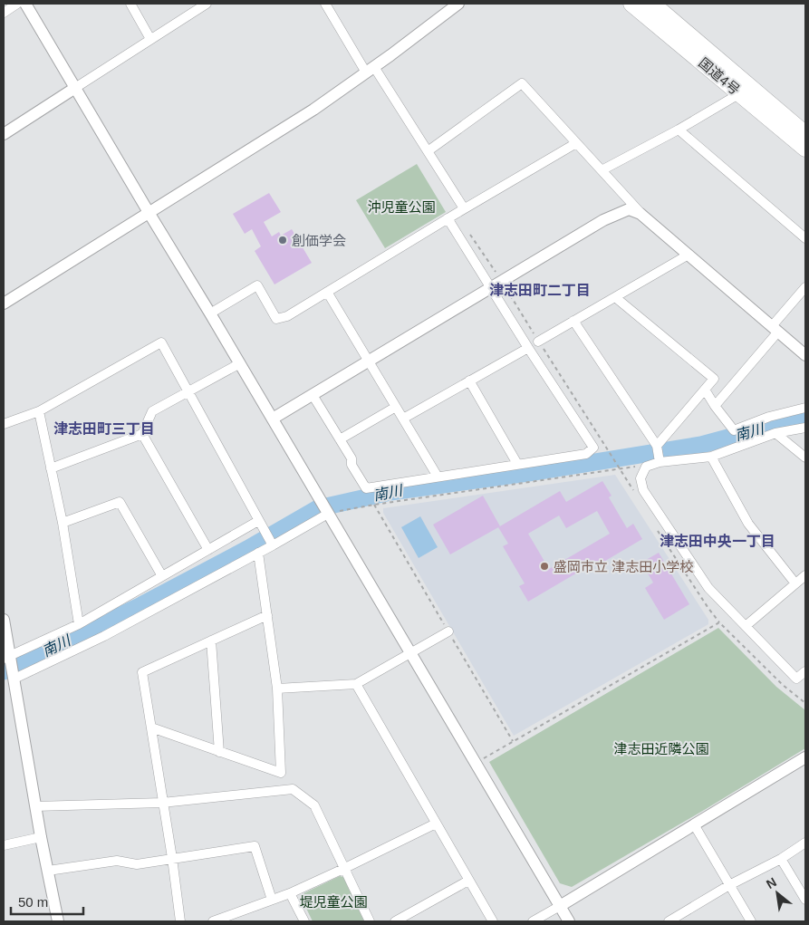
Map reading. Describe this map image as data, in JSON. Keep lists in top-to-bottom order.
{
  "streets": {
    "highway": ["国道4号"]
  },
  "districts": ["津志田町二丁目", "津志田町三丁目", "津志田中央一丁目"],
  "water": ["南川"],
  "parks": ["沖児童公園", "津志田近隣公園", "堤児童公園"],
  "places": ["創価学会", "盛岡市立 津志田小学校"],
  "scale_bar": "50 m",
  "north": "top left"
}
